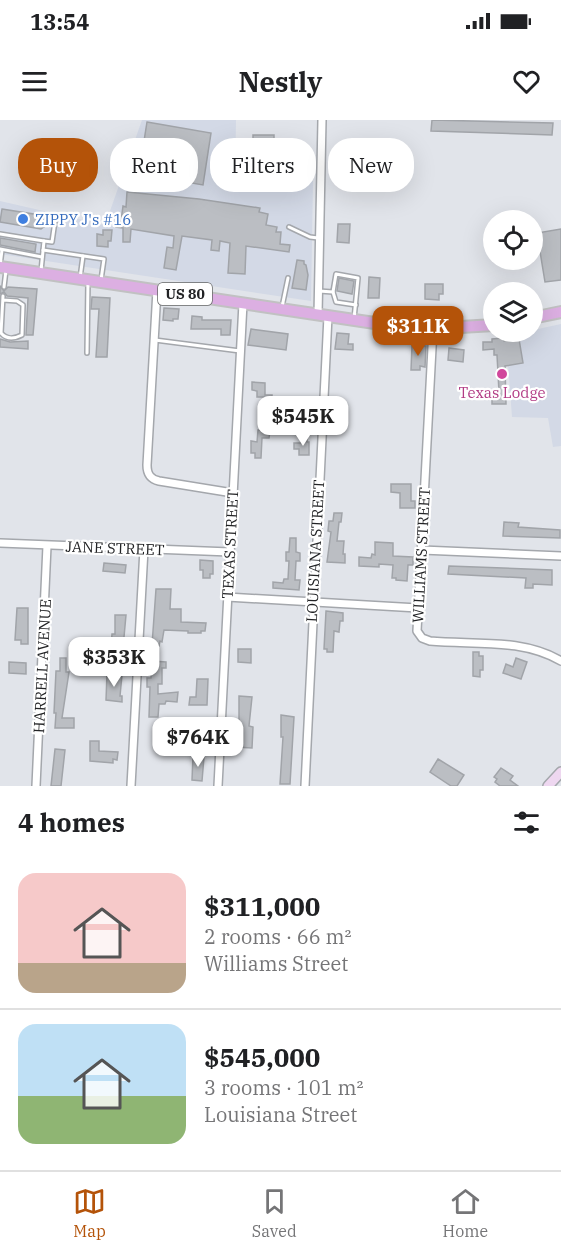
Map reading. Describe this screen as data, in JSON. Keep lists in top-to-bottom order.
{
  "streets": {
    "main road": ["US 80"],
    "street": [
      "TEXAS STREET",
      "JANE STREET",
      "LOUISIANA STREET",
      "WILLIAMS STREET",
      "HARRELL AVENUE"
    ]
  },
  "crossings": [
    ["US 80", "TEXAS STREET"],
    ["US 80", "LOUISIANA STREET"],
    ["US 80", "WILLIAMS STREET"],
    ["TEXAS STREET", "JANE STREET"],
    ["JANE STREET", "HARRELL AVENUE"]
  ],
  "places": ["ZIPPY J's #16", "Texas Lodge"],
  "page": {
    "status": "13:54",
    "header": "Nestly",
    "chip": [
      "Buy",
      "Rent",
      "Filters",
      "New"
    ],
    "price": [
      "$311K",
      "$545K",
      "$353K",
      "$764K"
    ],
    "heading": "4 homes",
    "list": [
      {
        "name": "$311,000",
        "note": "2 rooms · 66 m² · Williams Street"
      },
      {
        "name": "$545,000",
        "note": "3 rooms · 101 m² · Louisiana Street"
      }
    ],
    "tabs": ["Map", "Saved", "Home"]
  }
}
